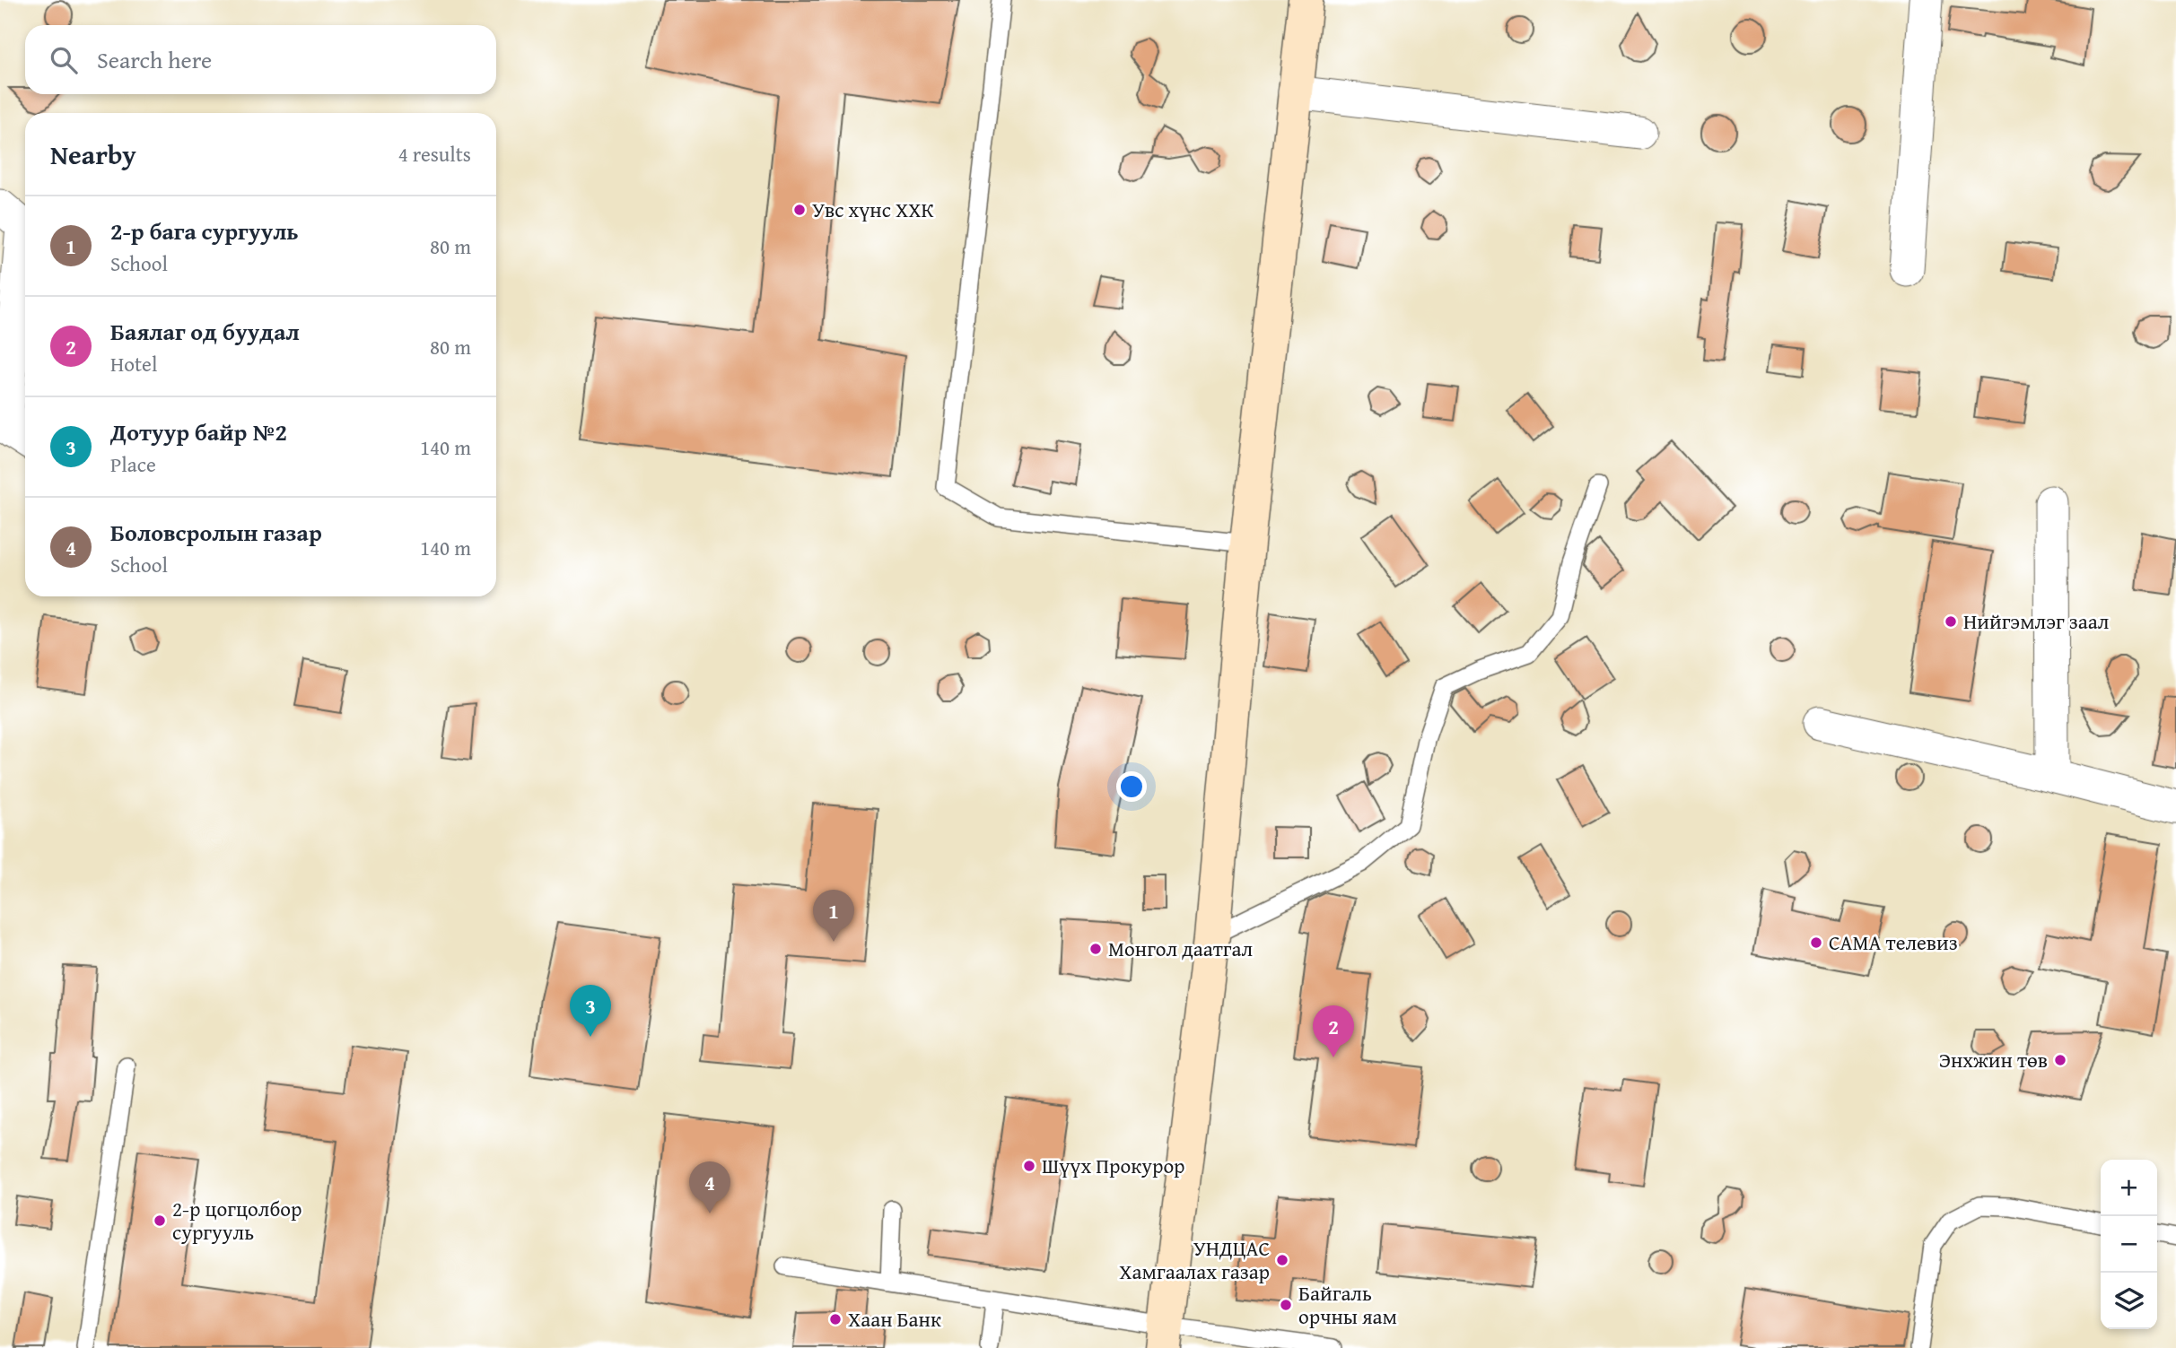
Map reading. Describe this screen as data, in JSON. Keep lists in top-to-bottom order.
{
  "places": [
    "Увс хүнс ХХК",
    "Нийгэмлэг заал",
    "САМА телевиз",
    "Монгол даатгал",
    "Энхжин төв",
    "Шүүх Прокурор",
    "2-р цогцолбор сургууль",
    "УНДЦАС Хамгаалах газар",
    "Байгаль орчны яам",
    "Хаан Банк"
  ],
  "page": {
    "search": "Search here",
    "heading": ["Nearby", "4 results"],
    "list": [
      {
        "mark": "1",
        "name": "2-р бага сургууль",
        "note": "School",
        "value": "80 m"
      },
      {
        "mark": "2",
        "name": "Баялаг од буудал",
        "note": "Hotel",
        "value": "80 m"
      },
      {
        "mark": "3",
        "name": "Дотуур байр №2",
        "note": "Place",
        "value": "140 m"
      },
      {
        "mark": "4",
        "name": "Боловсролын газар",
        "note": "School",
        "value": "140 m"
      }
    ],
    "pins": [
      "1",
      "3",
      "2",
      "4"
    ],
    "map_buttons": ["+", "−"]
  }
}
